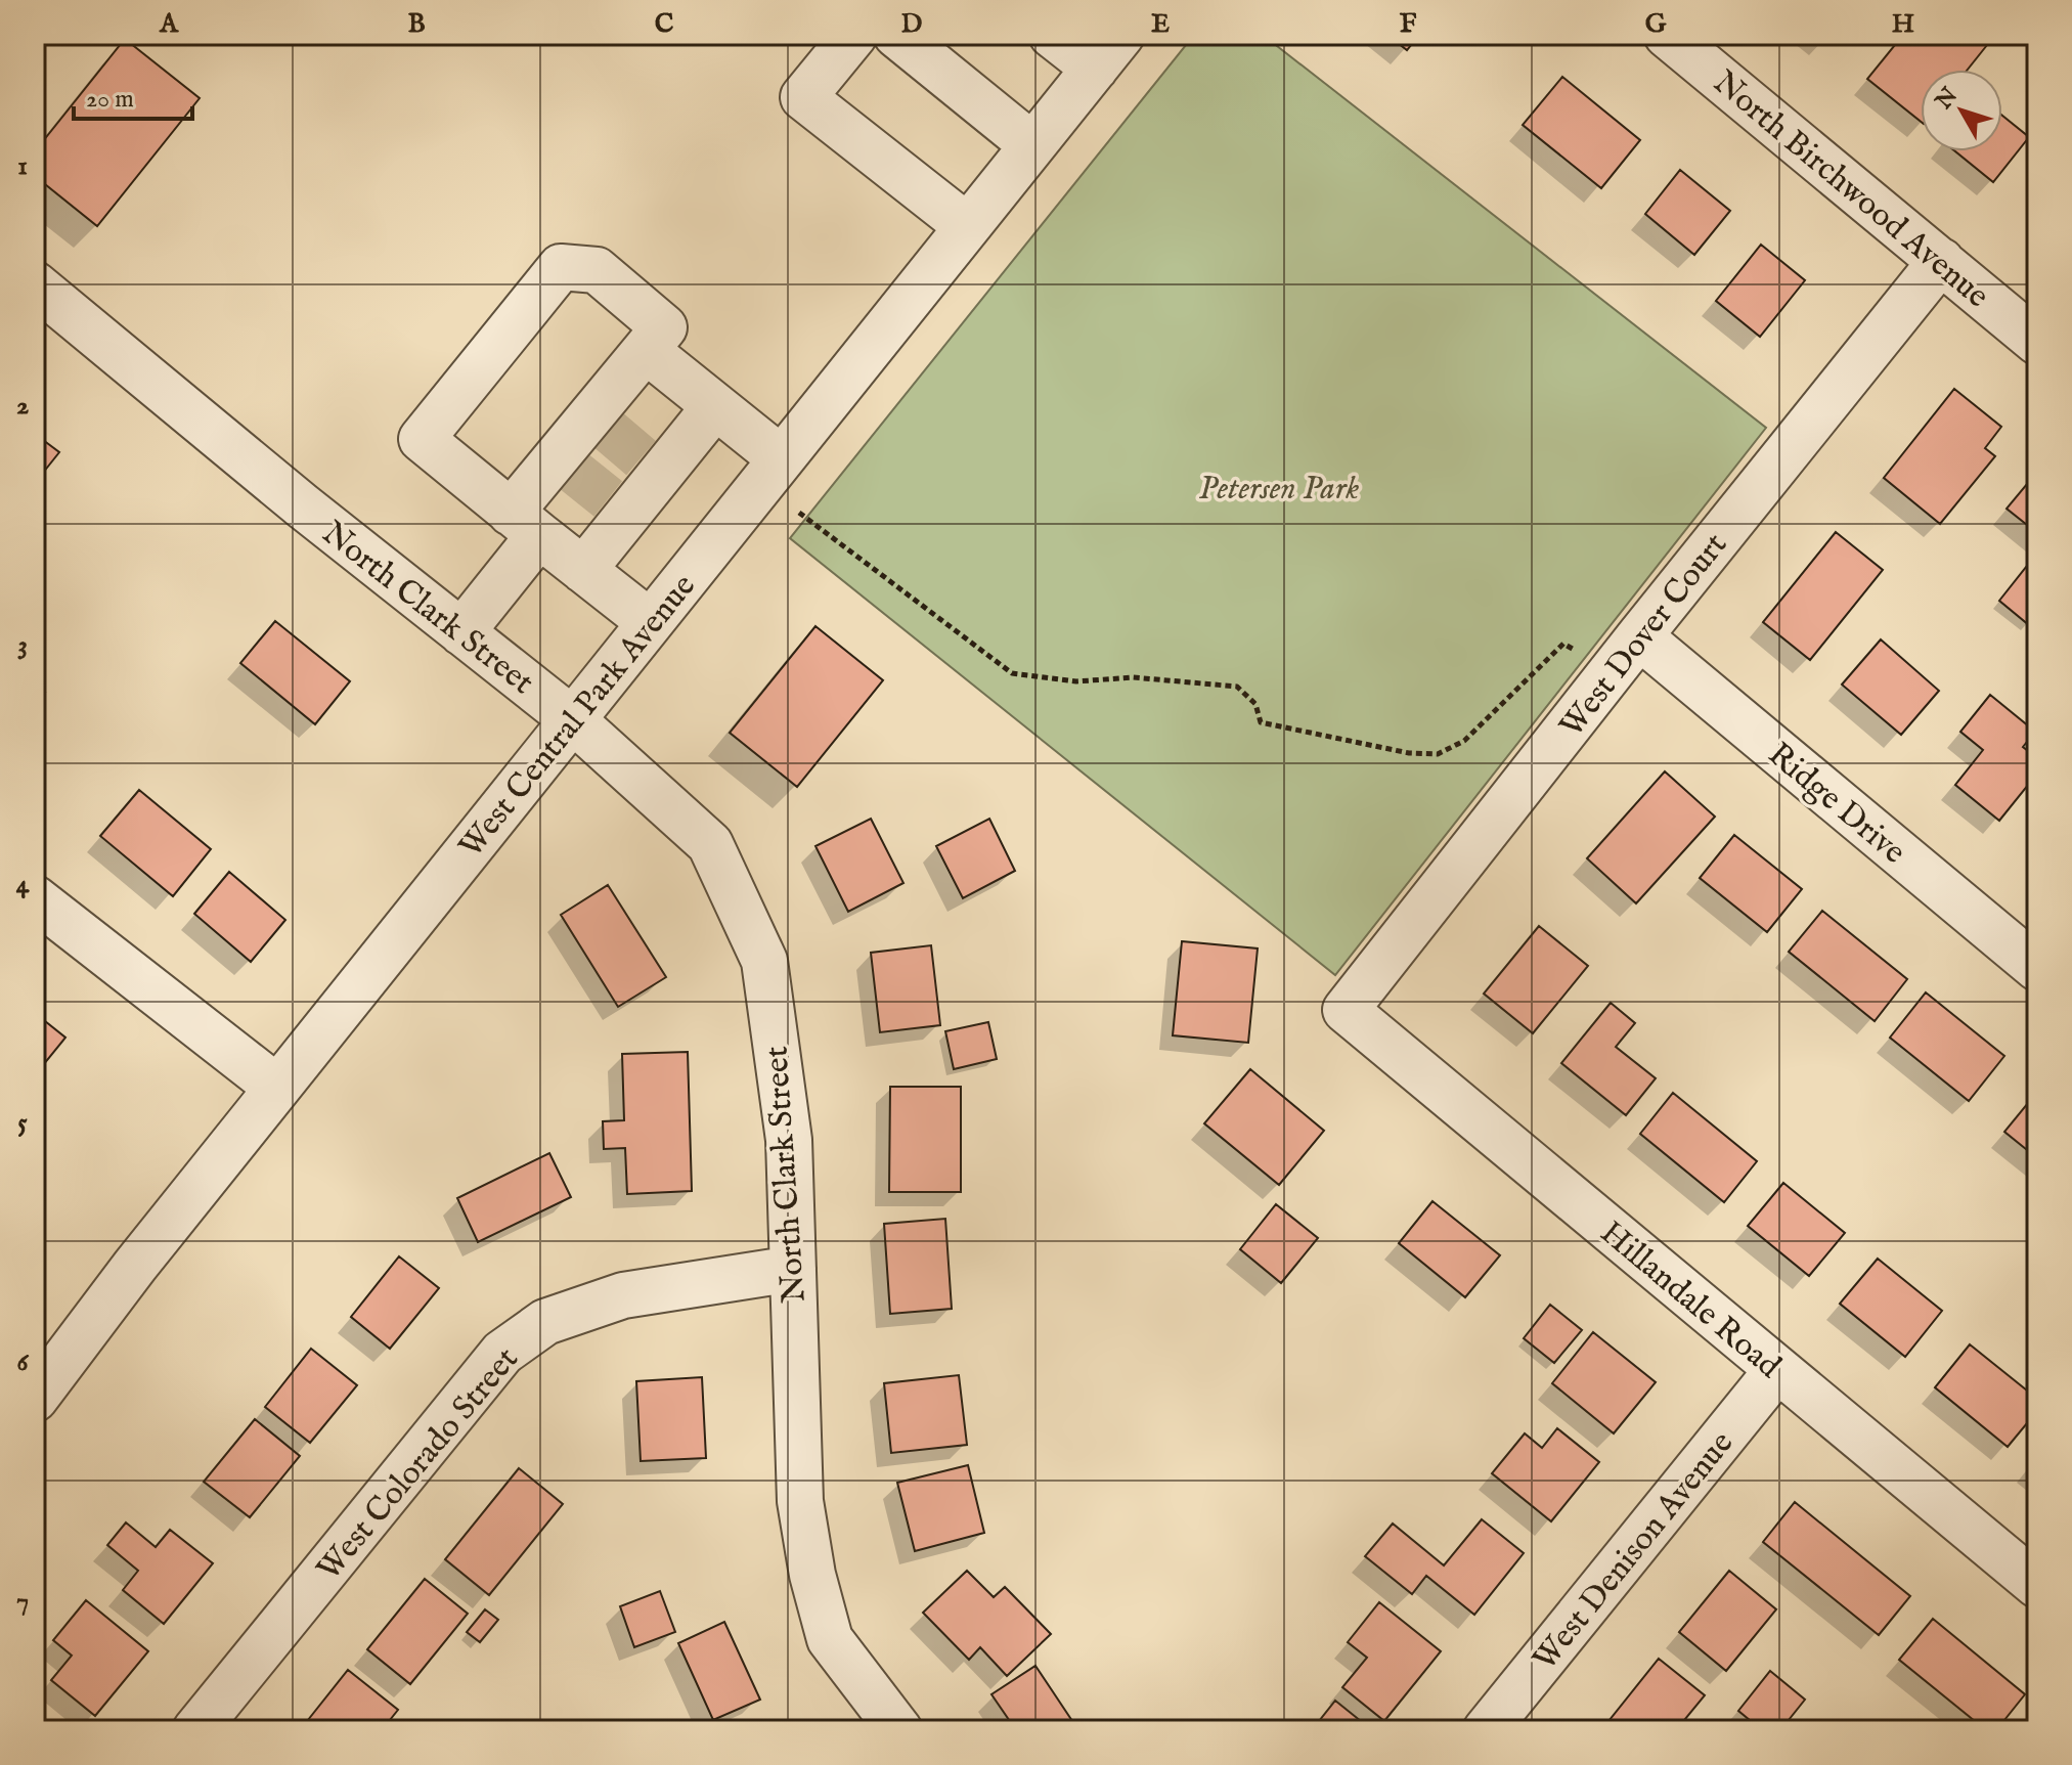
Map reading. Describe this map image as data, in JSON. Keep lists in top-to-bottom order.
{
  "streets": {
    "street": [
      "North Birchwood Avenue",
      "North Clark Street",
      "West Dover Court",
      "West Central Park Avenue",
      "Ridge Drive",
      "Hillandale Road",
      "West Colorado Street",
      "West Denison Avenue"
    ]
  },
  "crossings": [
    ["North Birchwood Avenue", "West Dover Court"],
    ["North Clark Street", "West Central Park Avenue"],
    ["North Clark Street", "West Colorado Street"],
    ["West Dover Court", "Ridge Drive"],
    ["West Dover Court", "Hillandale Road"],
    ["Hillandale Road", "West Denison Avenue"]
  ],
  "parks": ["Petersen Park"],
  "scale_bar": "20 m",
  "north": "top left",
  "grid": {
    "columns": [
      "A",
      "B",
      "C",
      "D",
      "E",
      "F",
      "G",
      "H"
    ],
    "rows": [
      "1",
      "2",
      "3",
      "4",
      "5",
      "6",
      "7"
    ]
  }
}
